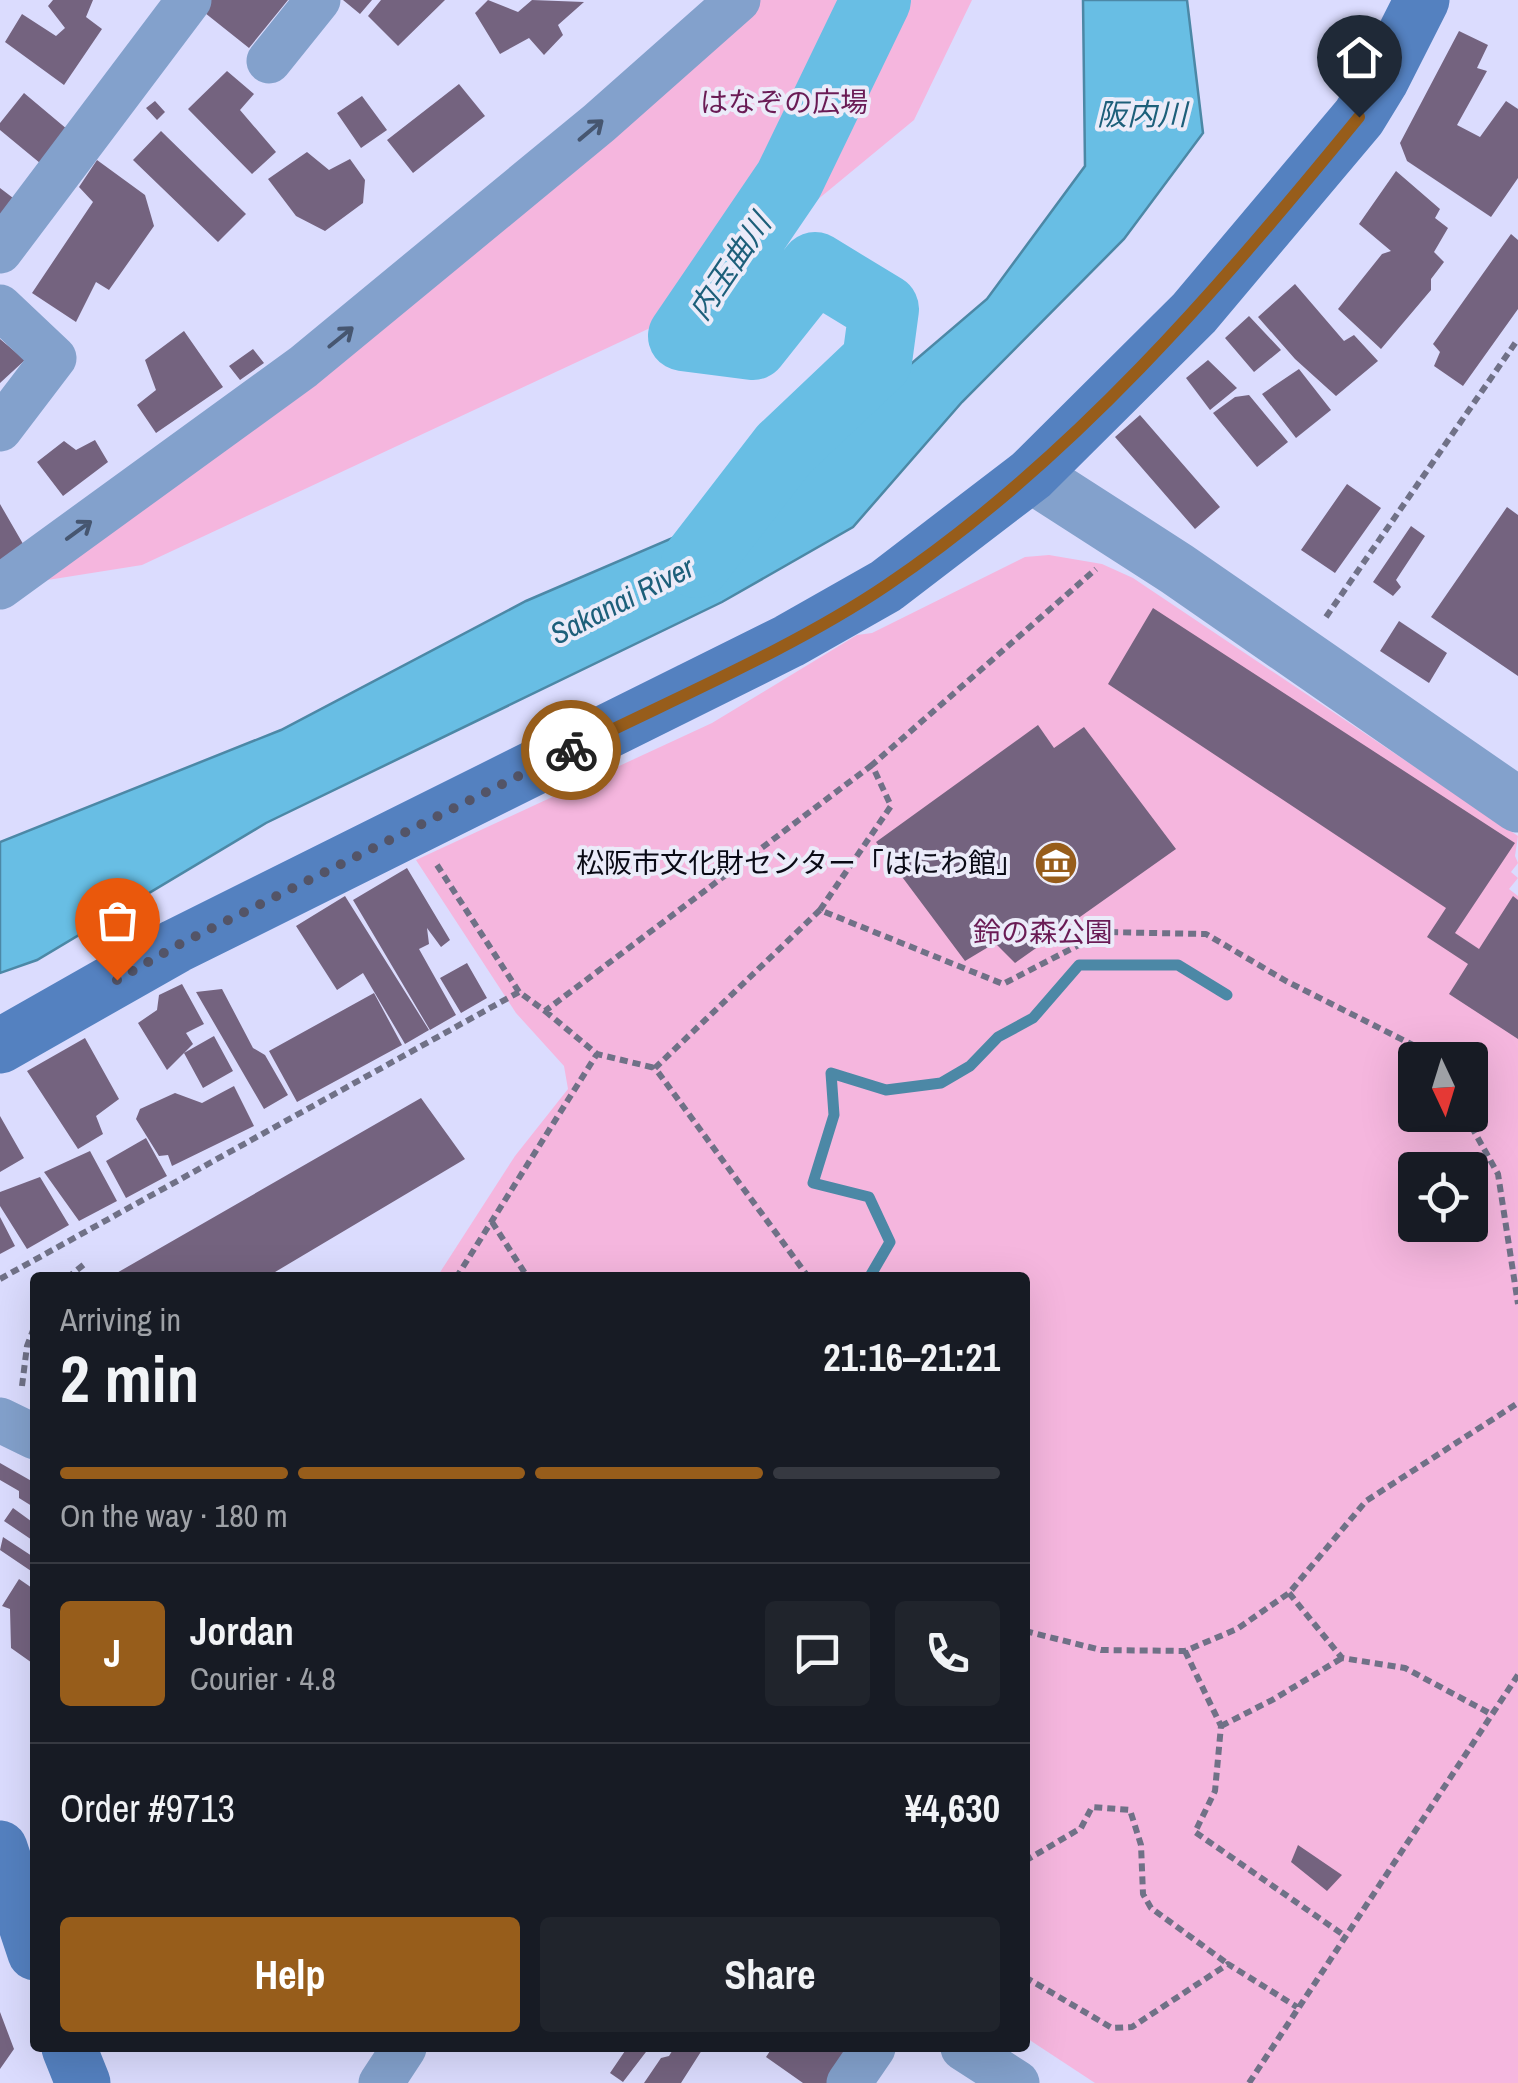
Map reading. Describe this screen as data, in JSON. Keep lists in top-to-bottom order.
{
  "water": ["阪内川", "内玉曲川", "Sakanai River"],
  "parks": ["はなぞの広場", "鈴の森公園"],
  "places": {
    "museum": ["松阪市文化財センター「はにわ館」"]
  },
  "north": "bottom",
  "page": {
    "heading": ["2 min", "Arriving in", "21:16–21:21"],
    "panel": [
      "Jordan",
      "Courier · 4.8",
      "Order #9713",
      "¥4,630"
    ],
    "bar": "On the way · 180 m",
    "round": "J",
    "buttons": ["Help", "Share"]
  }
}
